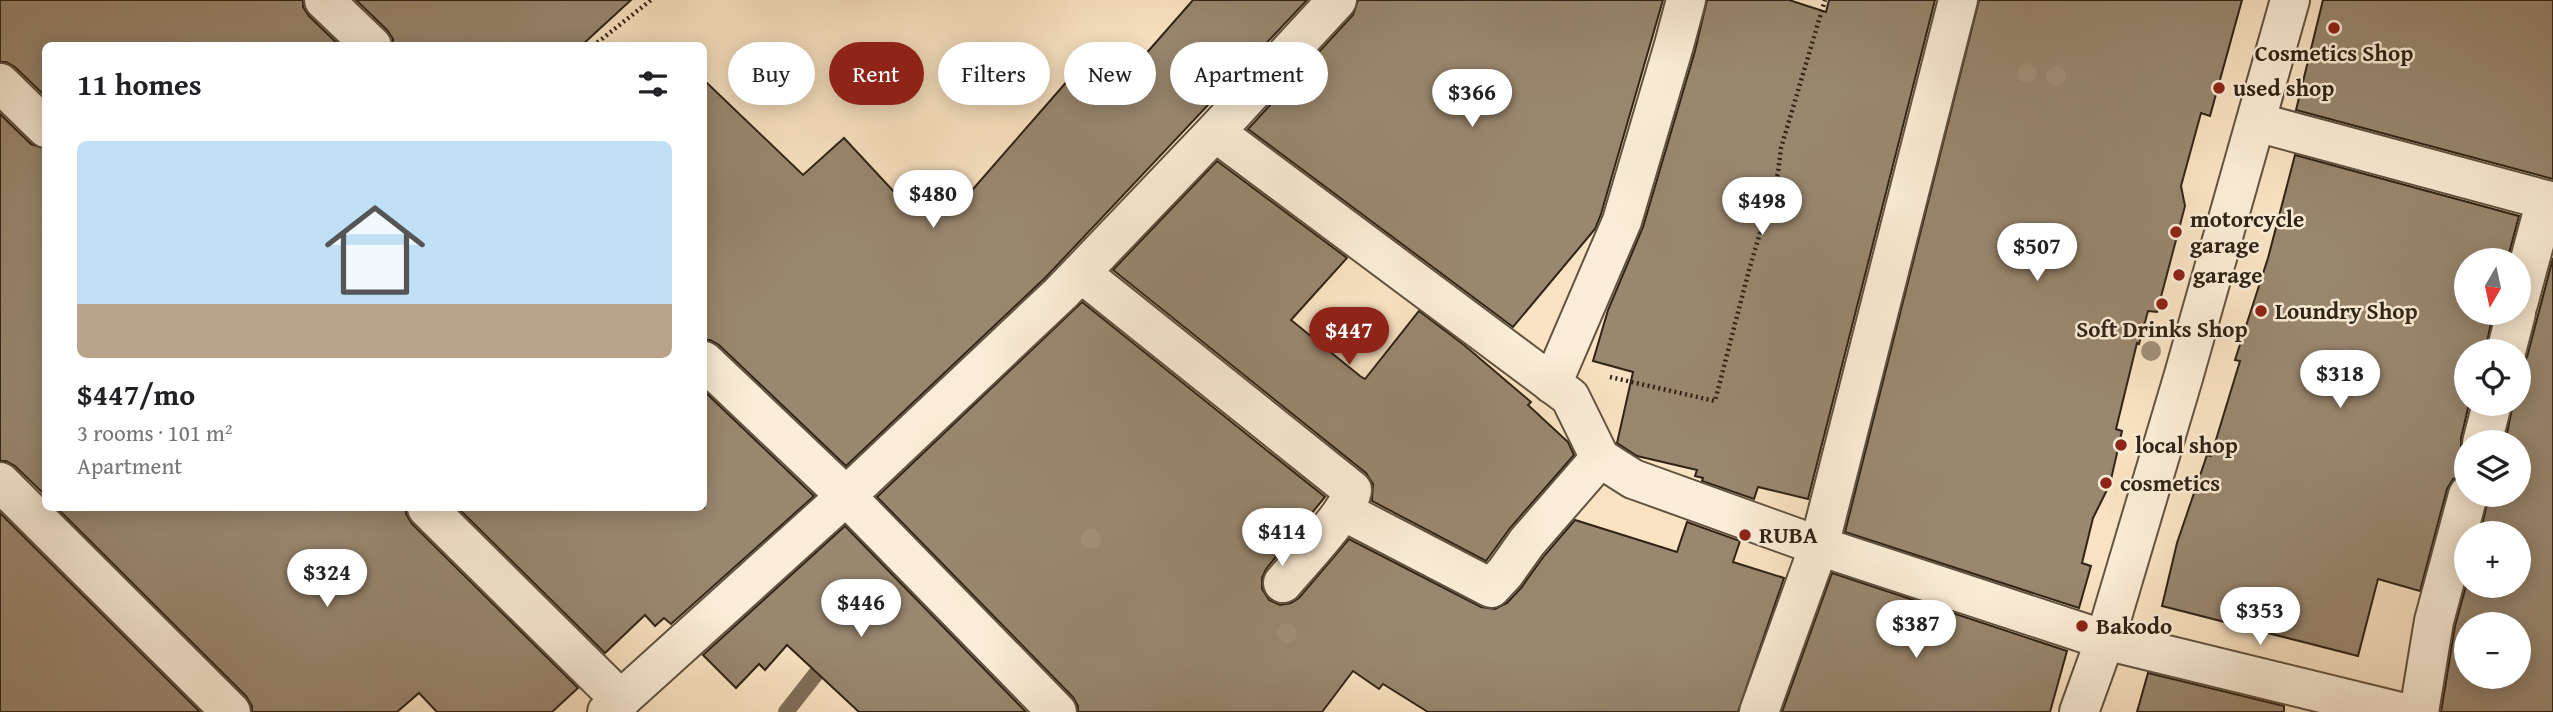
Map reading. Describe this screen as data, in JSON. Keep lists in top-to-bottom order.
{
  "places": [
    "Cosmetics Shop",
    "used shop",
    "motorcycle garage",
    "garage",
    "Soft Drinks Shop",
    "Loundry Shop",
    "local shop",
    "cosmetics",
    "RUBA",
    "Bakodo"
  ],
  "north": "bottom",
  "page": {
    "chip": [
      "Buy",
      "Rent",
      "Filters",
      "New",
      "Apartment"
    ],
    "heading": "11 homes",
    "price": [
      "$366",
      "$480",
      "$498",
      "$507",
      "$447",
      "$318",
      "$414",
      "$324",
      "$446",
      "$353",
      "$387"
    ],
    "list": [
      {
        "name": "$447/mo",
        "note": "3 rooms · 101 m² · Apartment"
      }
    ],
    "map_buttons": ["+", "−"]
  }
}
